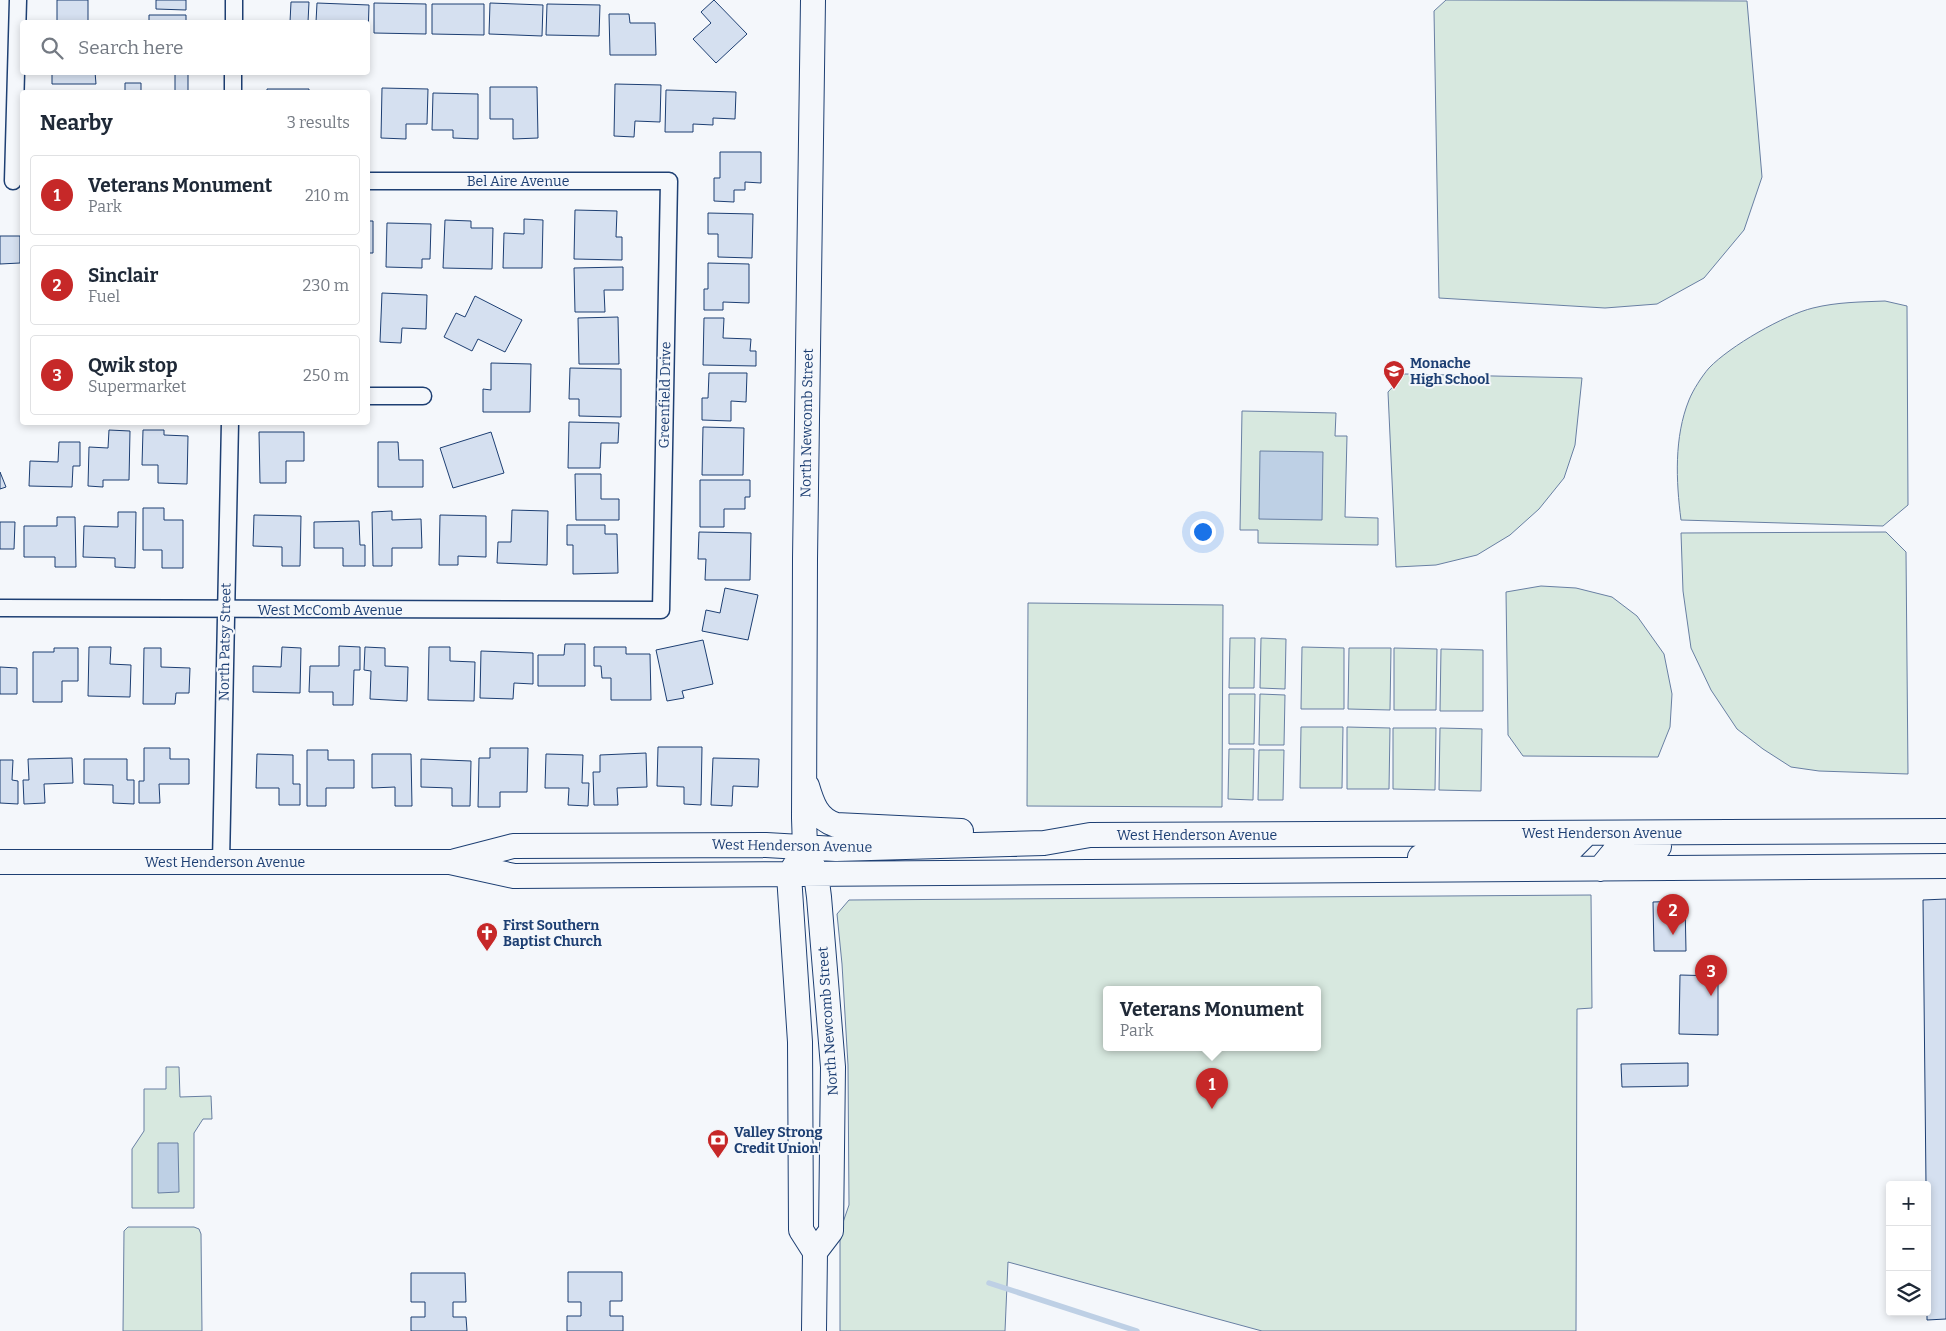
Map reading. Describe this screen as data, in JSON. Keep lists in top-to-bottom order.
{
  "streets": {
    "main road": ["North Newcomb Street", "West Henderson Avenue"],
    "street": [
      "Bel Aire Avenue",
      "Greenfield Drive",
      "West McComb Avenue",
      "North Patsy Street"
    ]
  },
  "crossings": [
    ["Bel Aire Avenue", "Greenfield Drive"],
    ["Greenfield Drive", "West McComb Avenue"],
    ["North Newcomb Street", "West Henderson Avenue"],
    ["West McComb Avenue", "North Patsy Street"],
    ["North Patsy Street", "West Henderson Avenue"]
  ],
  "places": {
    "school or university": ["Monache High School"],
    "church": ["First Southern Baptist Church"],
    "bank": ["Valley Strong Credit Union"]
  },
  "page": {
    "search": "Search here",
    "heading": ["Nearby", "3 results"],
    "list": [
      {
        "mark": "1",
        "name": "Veterans Monument",
        "note": "Park",
        "value": "210 m"
      },
      {
        "mark": "2",
        "name": "Sinclair",
        "note": "Fuel",
        "value": "230 m"
      },
      {
        "mark": "3",
        "name": "Qwik stop",
        "note": "Supermarket",
        "value": "250 m"
      }
    ],
    "pins": ["2", "3", "1"],
    "popup": ["Veterans Monument", "Park"],
    "map_buttons": ["+", "−"]
  }
}
